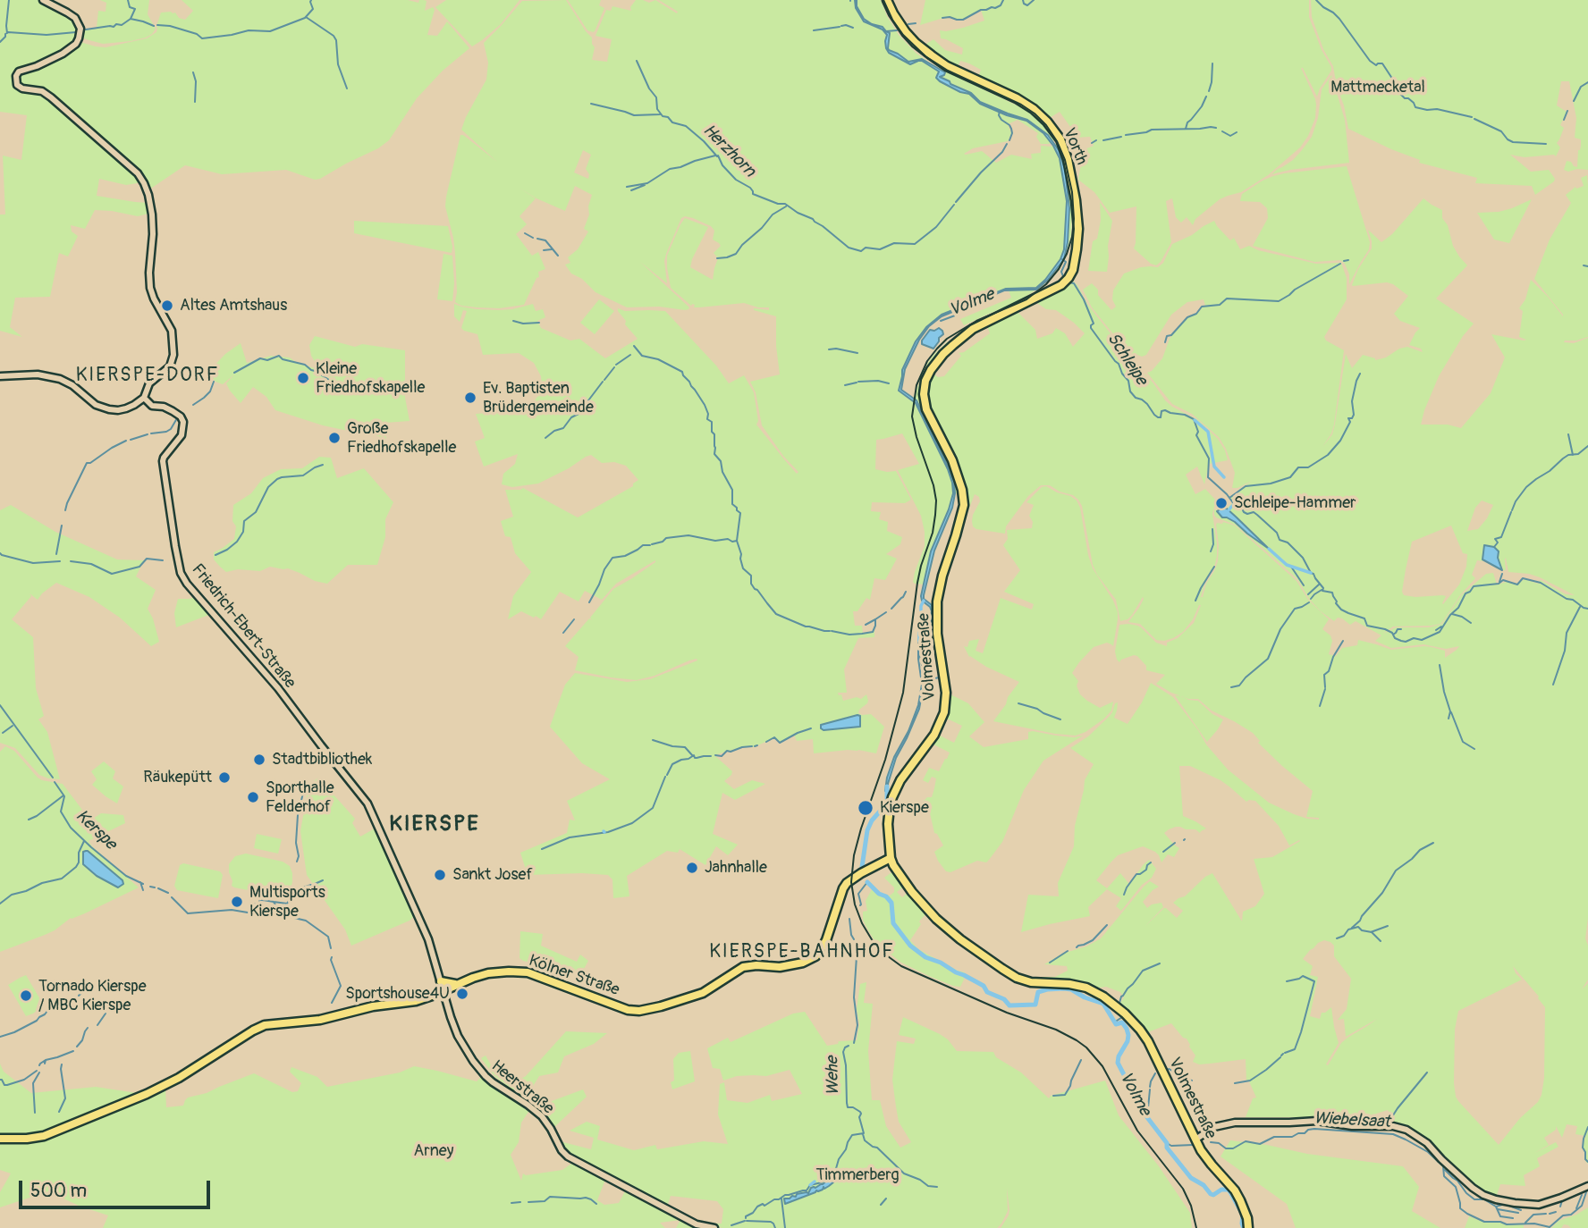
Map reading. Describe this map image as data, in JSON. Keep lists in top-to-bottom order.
{
  "streets": {
    "main road": [
      "Vorth",
      "Friedrich-Ebert-Straße",
      "Volmestraße",
      "Kölner Straße",
      "Heerstraße"
    ]
  },
  "crossings": [
    ["Vorth", "Volmestraße"],
    ["Friedrich-Ebert-Straße", "Kölner Straße"],
    ["Friedrich-Ebert-Straße", "Heerstraße"],
    ["Volmestraße", "Kölner Straße"],
    ["Kölner Straße", "Heerstraße"]
  ],
  "districts": ["KIERSPE-DORF", "KIERSPE", "KIERSPE-BAHNHOF"],
  "water": [
    "Herzhorn",
    "Volme",
    "Schleipe",
    "Kerspe",
    "Wehe",
    "Wiebelsaat"
  ],
  "parks": ["Mattmecketal", "Arney", "Timmerberg"],
  "places": [
    "Altes Amtshaus",
    "Kleine Friedhofskapelle",
    "Ev. Baptisten Brüdergemeinde",
    "Große Friedhofskapelle",
    "Schleipe-Hammer",
    "Stadtbibliothek",
    "Räukepütt",
    "Sporthalle Felderhof",
    "Kierspe",
    "Jahnhalle",
    "Sankt Josef",
    "Multisports Kierspe",
    "Sportshouse4U",
    "Tornado Kierspe / MBC Kierspe"
  ],
  "scale_bar": "500 m"
}
